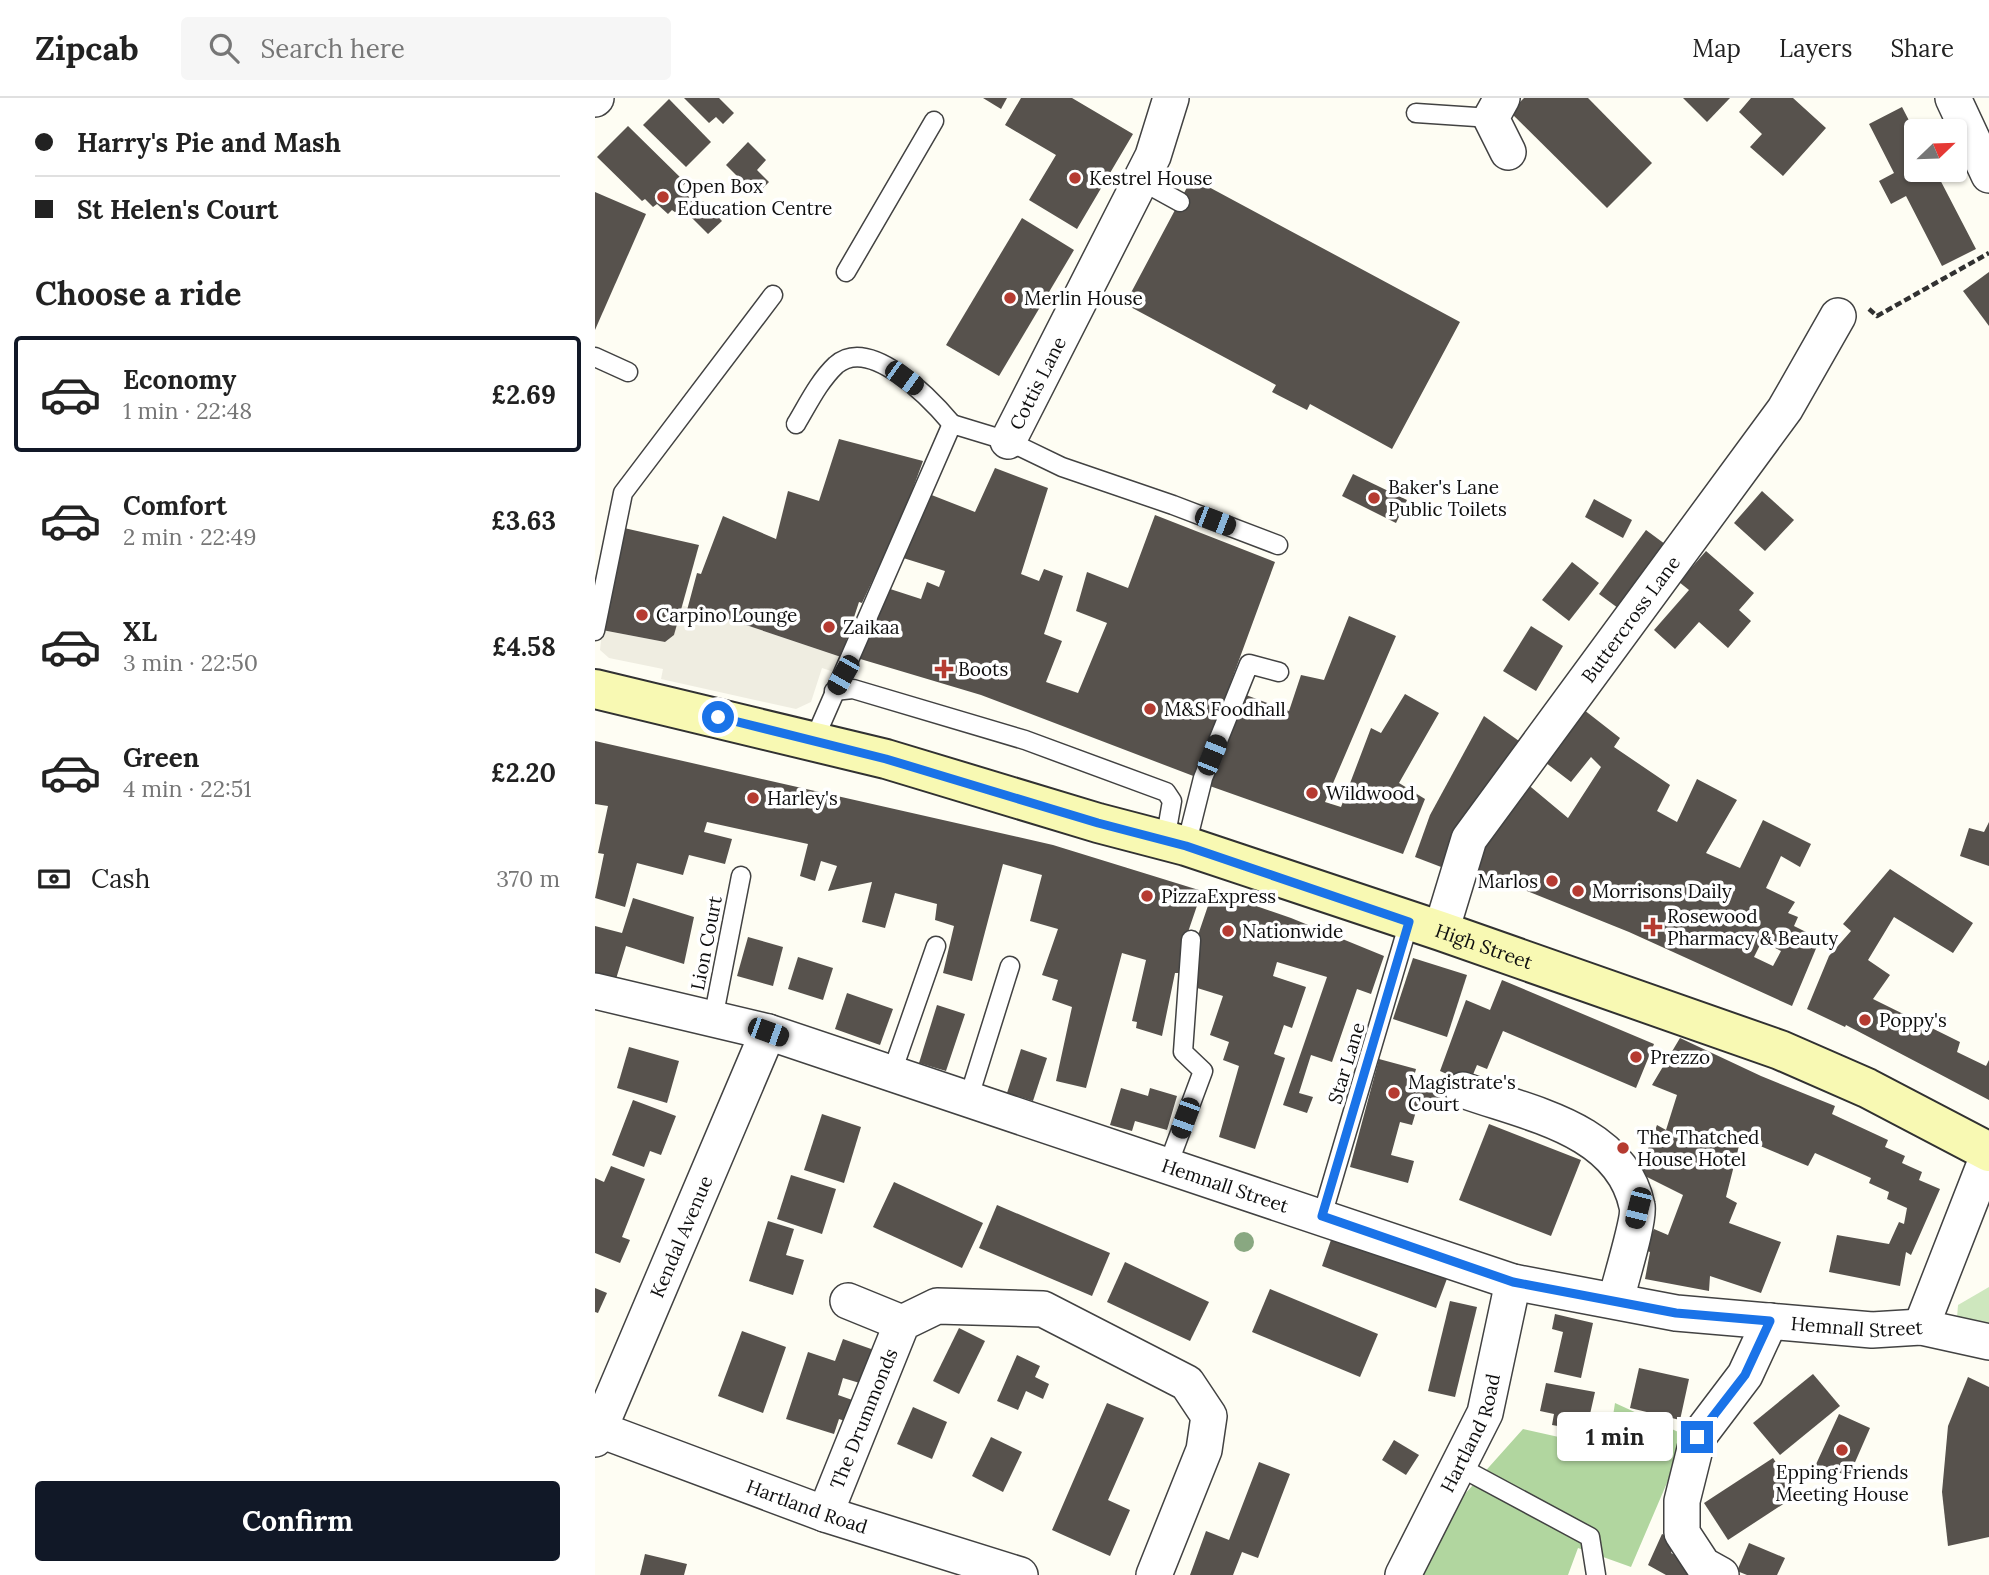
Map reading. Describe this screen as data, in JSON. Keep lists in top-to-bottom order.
{
  "streets": {
    "main road": ["High Street"],
    "street": [
      "Cottis Lane",
      "Buttercross Lane",
      "Hemnall Street",
      "Kendal Avenue",
      "The Drummonds",
      "Hartland Road"
    ],
    "lane": ["Lion Court", "Star Lane"]
  },
  "crossings": [
    ["Buttercross Lane", "High Street"],
    ["Buttercross Lane", "Star Lane"],
    ["Lion Court", "Hemnall Street"],
    ["High Street", "Star Lane"],
    ["Star Lane", "Hemnall Street"],
    ["Hemnall Street", "Kendal Avenue"],
    ["Hemnall Street", "Hartland Road"],
    ["Kendal Avenue", "Hartland Road"],
    ["The Drummonds", "Hartland Road"]
  ],
  "places": {
    "other": [
      "Kestrel House",
      "Open Box Education Centre",
      "Merlin House",
      "Baker's Lane Public Toilets",
      "Carpino Lounge",
      "Zaikaa",
      "M&S Foodhall",
      "Wildwood",
      "Harley's",
      "Marlos",
      "Morrisons Daily",
      "PizzaExpress",
      "Nationwide",
      "Poppy's",
      "Prezzo",
      "Magistrate's Court",
      "The Thatched House Hotel",
      "Epping Friends Meeting House"
    ],
    "health": ["Boots", "Rosewood Pharmacy & Beauty"]
  },
  "north": "top right",
  "page": {
    "header": "Zipcab",
    "search": "Search here",
    "nav": ["Map", "Layers", "Share"],
    "banner": ["Harry's Pie and Mash", "St Helen's Court"],
    "heading": "Choose a ride",
    "list": [
      {
        "name": "Economy",
        "note": "1 min · 22:48",
        "value": "£2.69"
      },
      {
        "name": "Comfort",
        "note": "2 min · 22:49",
        "value": "£3.63"
      },
      {
        "name": "XL",
        "note": "3 min · 22:50",
        "value": "£4.58"
      },
      {
        "name": "Green",
        "note": "4 min · 22:51",
        "value": "£2.20"
      }
    ],
    "pay": ["Cash", "370 m"],
    "bubble": "1 min",
    "buttons": "Confirm"
  }
}
